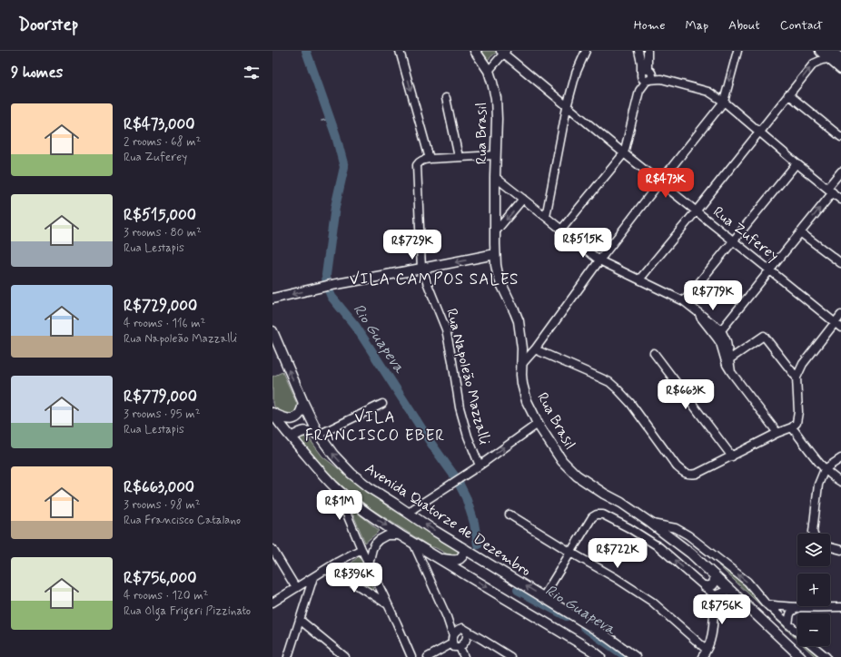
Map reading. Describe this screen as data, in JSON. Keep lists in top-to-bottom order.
{
  "streets": {
    "main road": ["Rua Brasil", "Avenida Quatorze de Dezembro"],
    "street": ["Rua Zuferey", "Rua Napoleão Mazzalli"]
  },
  "districts": ["VILA CAMPOS SALES", "VILA FRANCISCO EBER"],
  "water": ["Rio Guapeva"],
  "page": {
    "header": "Doorstep",
    "nav": [
      "Home",
      "Map",
      "About",
      "Contact"
    ],
    "heading": "9 homes",
    "list": [
      {
        "name": "R$473,000",
        "note": "2 rooms · 68 m² · Rua Zuferey"
      },
      {
        "name": "R$515,000",
        "note": "3 rooms · 80 m² · Rua Lestapis"
      },
      {
        "name": "R$729,000",
        "note": "4 rooms · 116 m² · Rua Napoleão Mazzalli"
      },
      {
        "name": "R$779,000",
        "note": "3 rooms · 95 m² · Rua Lestapis"
      },
      {
        "name": "R$663,000",
        "note": "3 rooms · 98 m² · Rua Francisco Catalano"
      },
      {
        "name": "R$756,000",
        "note": "4 rooms · 120 m² · Rua Olga Frigeri Pizzinato"
      }
    ],
    "price": [
      "R$473K",
      "R$515K",
      "R$729K",
      "R$779K",
      "R$663K",
      "R$1M",
      "R$722K",
      "R$396K",
      "R$756K"
    ],
    "map_buttons": ["+", "−"]
  }
}
